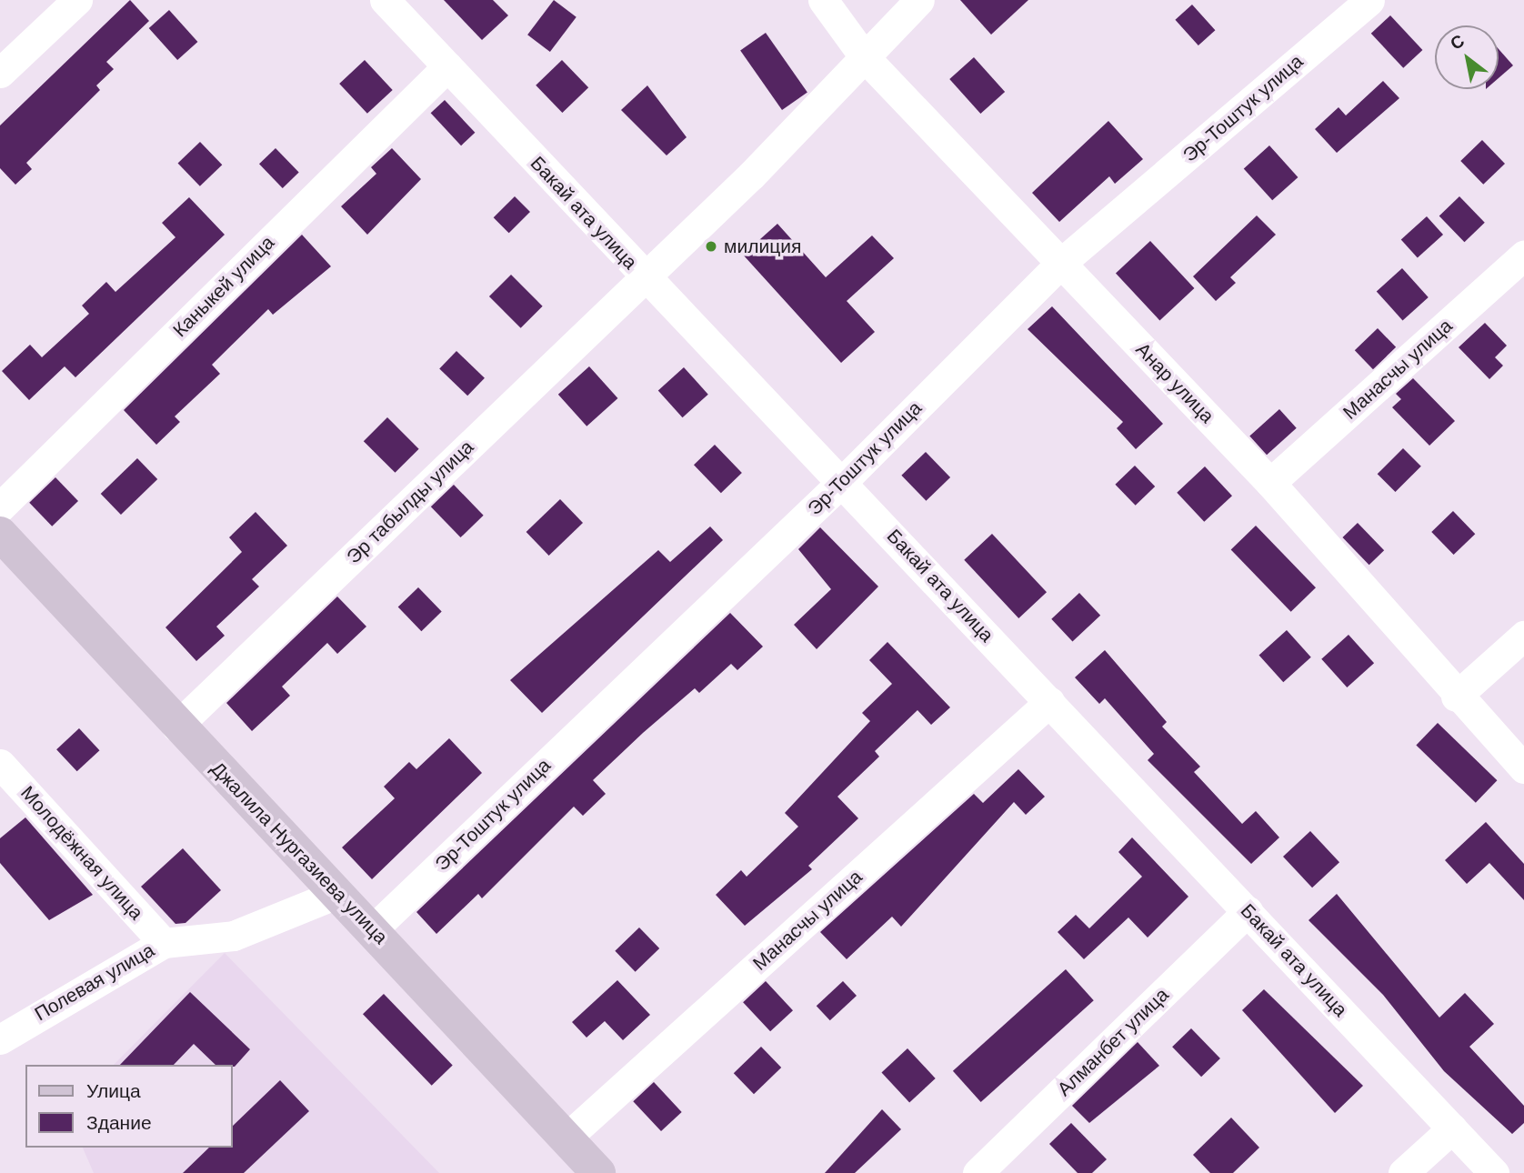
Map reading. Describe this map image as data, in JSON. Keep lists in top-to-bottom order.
{
  "streets": {
    "street": [
      "Эр-Тоштук улица",
      "Бакай ата улица",
      "Каныкей улица",
      "Манасчы улица",
      "Анар улица",
      "Эр табылды улица",
      "Молодёжная улица",
      "Джалила Нургазиева улица",
      "Полевая улица",
      "Алманбет улица"
    ]
  },
  "crossings": [
    ["Эр-Тоштук улица", "Бакай ата улица"],
    ["Эр-Тоштук улица", "Анар улица"],
    ["Эр-Тоштук улица", "Джалила Нургазиева улица"],
    ["Бакай ата улица", "Каныкей улица"],
    ["Бакай ата улица", "Манасчы улица"],
    ["Бакай ата улица", "Эр табылды улица"],
    ["Бакай ата улица", "Алманбет улица"],
    ["Манасчы улица", "Анар улица"],
    ["Манасчы улица", "Джалила Нургазиева улица"],
    ["Анар улица", "Эр табылды улица"],
    ["Эр табылды улица", "Джалила Нургазиева улица"],
    ["Молодёжная улица", "Полевая улица"],
    ["Джалила Нургазиева улица", "Полевая улица"]
  ],
  "places": ["милиция"],
  "legend": ["Улица", "Здание"],
  "north": "top left"
}
